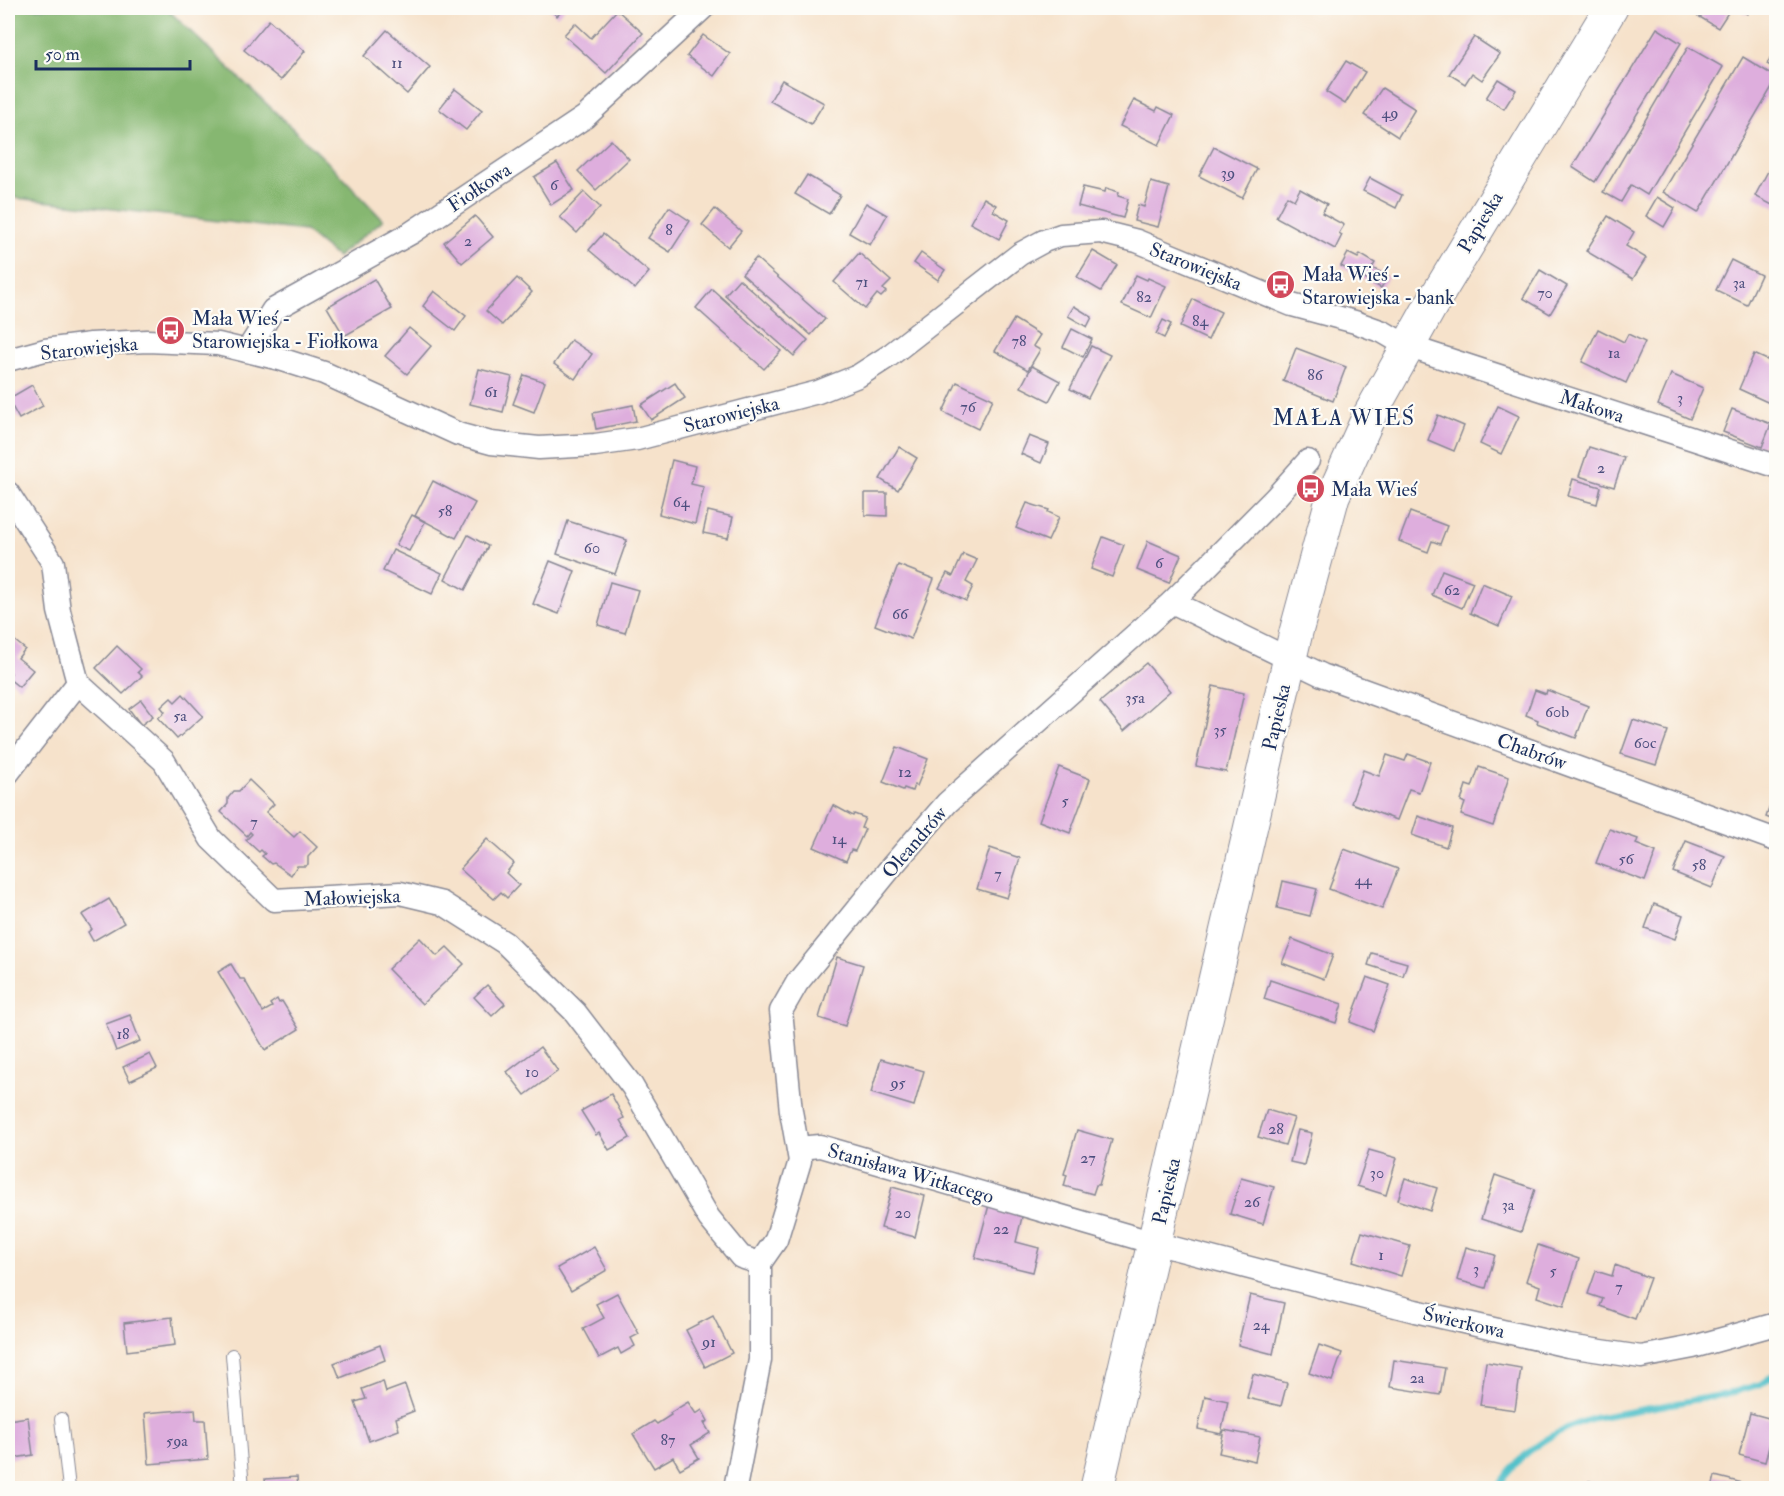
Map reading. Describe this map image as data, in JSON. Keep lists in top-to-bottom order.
{
  "streets": {
    "street": [
      "Fiołkowa",
      "Papieska",
      "Starowiejska",
      "Makowa",
      "Chabrów",
      "Oleandrów",
      "Małowiejska",
      "Stanisława Witkacego",
      "Świerkowa"
    ]
  },
  "crossings": [
    ["Fiołkowa", "Starowiejska"],
    ["Papieska", "Starowiejska"],
    ["Papieska", "Makowa"],
    ["Papieska", "Chabrów"],
    ["Papieska", "Stanisława Witkacego"],
    ["Papieska", "Świerkowa"],
    ["Starowiejska", "Makowa"],
    ["Oleandrów", "Stanisława Witkacego"],
    ["Małowiejska", "Stanisława Witkacego"],
    ["Stanisława Witkacego", "Świerkowa"]
  ],
  "districts": ["MAŁA WIEŚ"],
  "places": {
    "bus stop": ["Mała Wieś - Starowiejska - bank", "Mała Wieś - Starowiejska - Fiołkowa", "Mała Wieś"]
  },
  "house_numbers": [
    "11",
    "49",
    "39",
    "6",
    "8",
    "2",
    "71",
    "3a",
    "70",
    "82",
    "84",
    "78",
    "1a",
    "86",
    "61",
    "3",
    "76",
    "2",
    "64",
    "58",
    "60",
    "6",
    "62",
    "66",
    "35a",
    "60b",
    "5a",
    "35",
    "60c",
    "12",
    "5",
    "7",
    "14",
    "56",
    "58",
    "7",
    "44",
    "18",
    "10",
    "95",
    "28",
    "27",
    "30",
    "26",
    "3a",
    "20",
    "22",
    "1",
    "3",
    "5",
    "7",
    "24",
    "91",
    "2a",
    "87",
    "59a"
  ],
  "scale_bar": "50 m"
}
